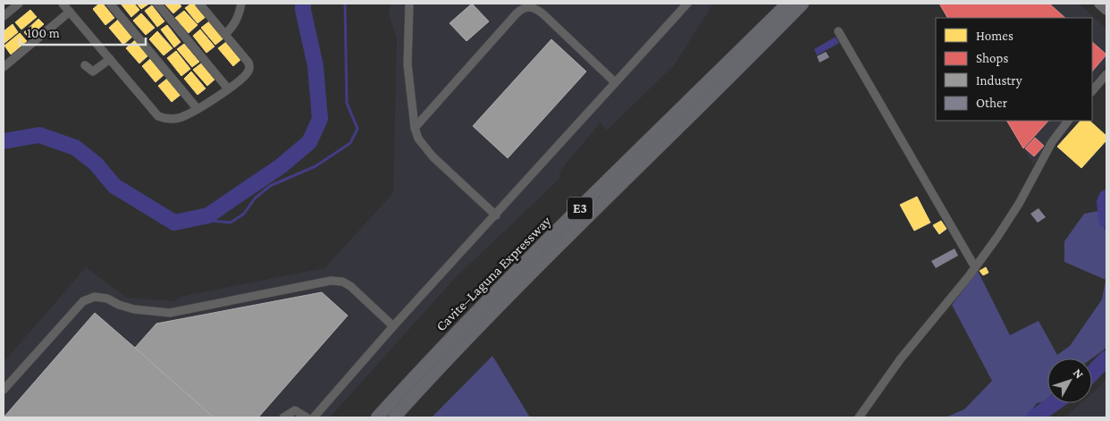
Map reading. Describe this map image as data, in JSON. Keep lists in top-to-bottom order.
{
  "streets": {
    "highway": ["E3", "Cavite–Laguna Expressway"]
  },
  "legend": [
    "Homes",
    "Shops",
    "Industry",
    "Other"
  ],
  "scale_bar": "100 m",
  "north": "top right"
}
